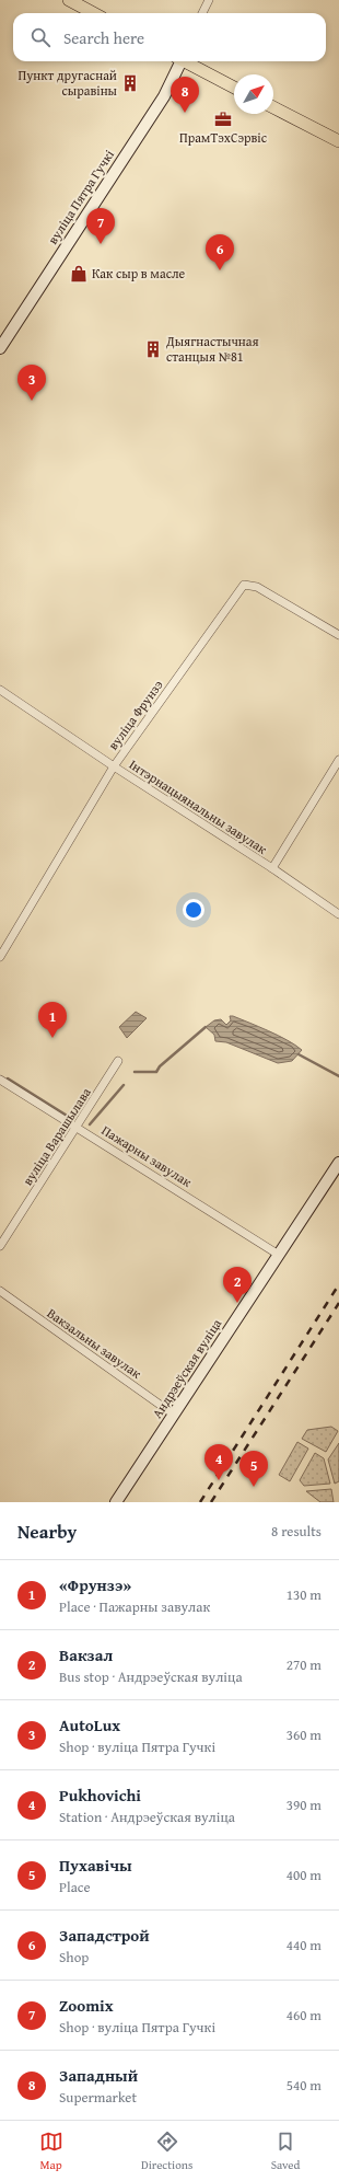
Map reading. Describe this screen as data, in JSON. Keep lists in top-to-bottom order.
{
  "streets": {
    "main road": ["вуліца Пятра Гучкі", "Андрэеўская вуліца"],
    "street": [
      "вуліца Фрунзэ",
      "Інтэрнацыянальны завулак",
      "вуліца Варашылава",
      "Пажарны завулак",
      "Вакзальны завулак"
    ]
  },
  "crossings": [
    ["вуліца Фрунзэ", "Інтэрнацыянальны завулак"],
    ["вуліца Варашылава", "Пажарны завулак"],
    ["Пажарны завулак", "Андрэеўская вуліца"],
    ["Вакзальны завулак", "Андрэеўская вуліца"]
  ],
  "places": {
    "building": ["Пункт другаснай сыравіны", "Дыягнастычная станцыя №81"],
    "office": ["ПрамТэхСэрвіс"],
    "shop": ["Как сыр в масле"]
  },
  "north": "top right",
  "page": {
    "search": "Search here",
    "pins": [
      "8",
      "7",
      "6",
      "3",
      "1",
      "2",
      "4",
      "5"
    ],
    "heading": ["Nearby", "8 results"],
    "list": [
      {
        "mark": "1",
        "name": "«Фрунзэ»",
        "note": "Place · Пажарны завулак",
        "value": "130 m"
      },
      {
        "mark": "2",
        "name": "Вакзал",
        "note": "Bus stop · Андрэеўская вуліца",
        "value": "270 m"
      },
      {
        "mark": "3",
        "name": "AutoLux",
        "note": "Shop · вуліца Пятра Гучкі",
        "value": "360 m"
      },
      {
        "mark": "4",
        "name": "Pukhovichi",
        "note": "Station · Андрэеўская вуліца",
        "value": "390 m"
      },
      {
        "mark": "5",
        "name": "Пухавічы",
        "note": "Place",
        "value": "400 m"
      },
      {
        "mark": "6",
        "name": "Западстрой",
        "note": "Shop",
        "value": "440 m"
      },
      {
        "mark": "7",
        "name": "Zoomix",
        "note": "Shop · вуліца Пятра Гучкі",
        "value": "460 m"
      },
      {
        "mark": "8",
        "name": "Западный",
        "note": "Supermarket",
        "value": "540 m"
      }
    ],
    "nav": ["Map", "Directions", "Saved"]
  }
}
